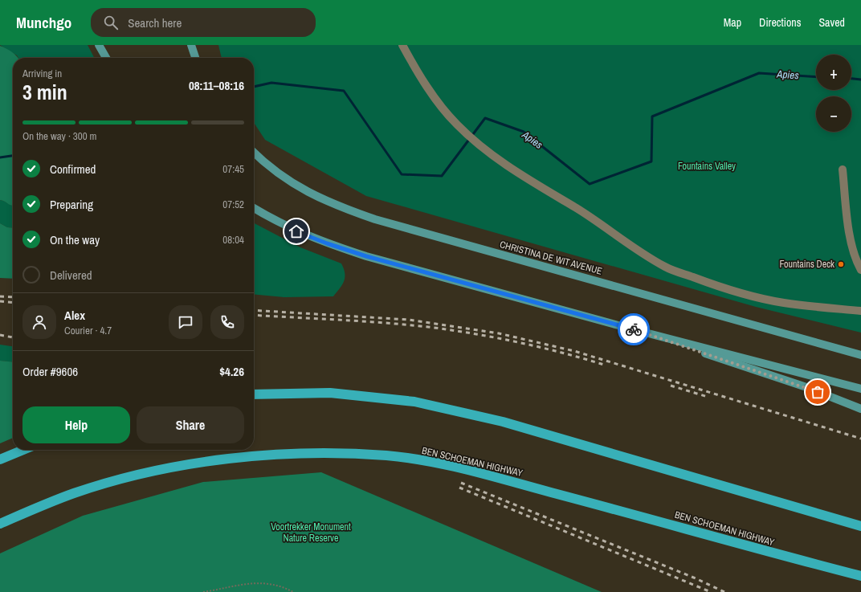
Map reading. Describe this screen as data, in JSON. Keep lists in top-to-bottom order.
{
  "streets": {
    "highway": ["BEN SCHOEMAN HIGHWAY"],
    "main road": ["CHRISTINA DE WIT AVENUE"]
  },
  "water": ["Apies"],
  "parks": ["Fountains Valley", "Voortrekker Monument Nature Reserve"],
  "places": ["Fountains Deck"],
  "page": {
    "header": "Munchgo",
    "search": "Search here",
    "nav": ["Map", "Directions", "Saved"],
    "map_buttons": ["+", "−"],
    "heading": ["3 min", "Arriving in", "08:11–08:16"],
    "panel": [
      "Alex",
      "Courier · 4.7",
      "Order #9606",
      "$4.26"
    ],
    "bar": "On the way · 300 m",
    "list": [
      ["Confirmed", "07:45"],
      ["Preparing", "07:52"],
      ["On the way", "08:04"],
      "Delivered"
    ],
    "buttons": ["Help", "Share"]
  }
}
